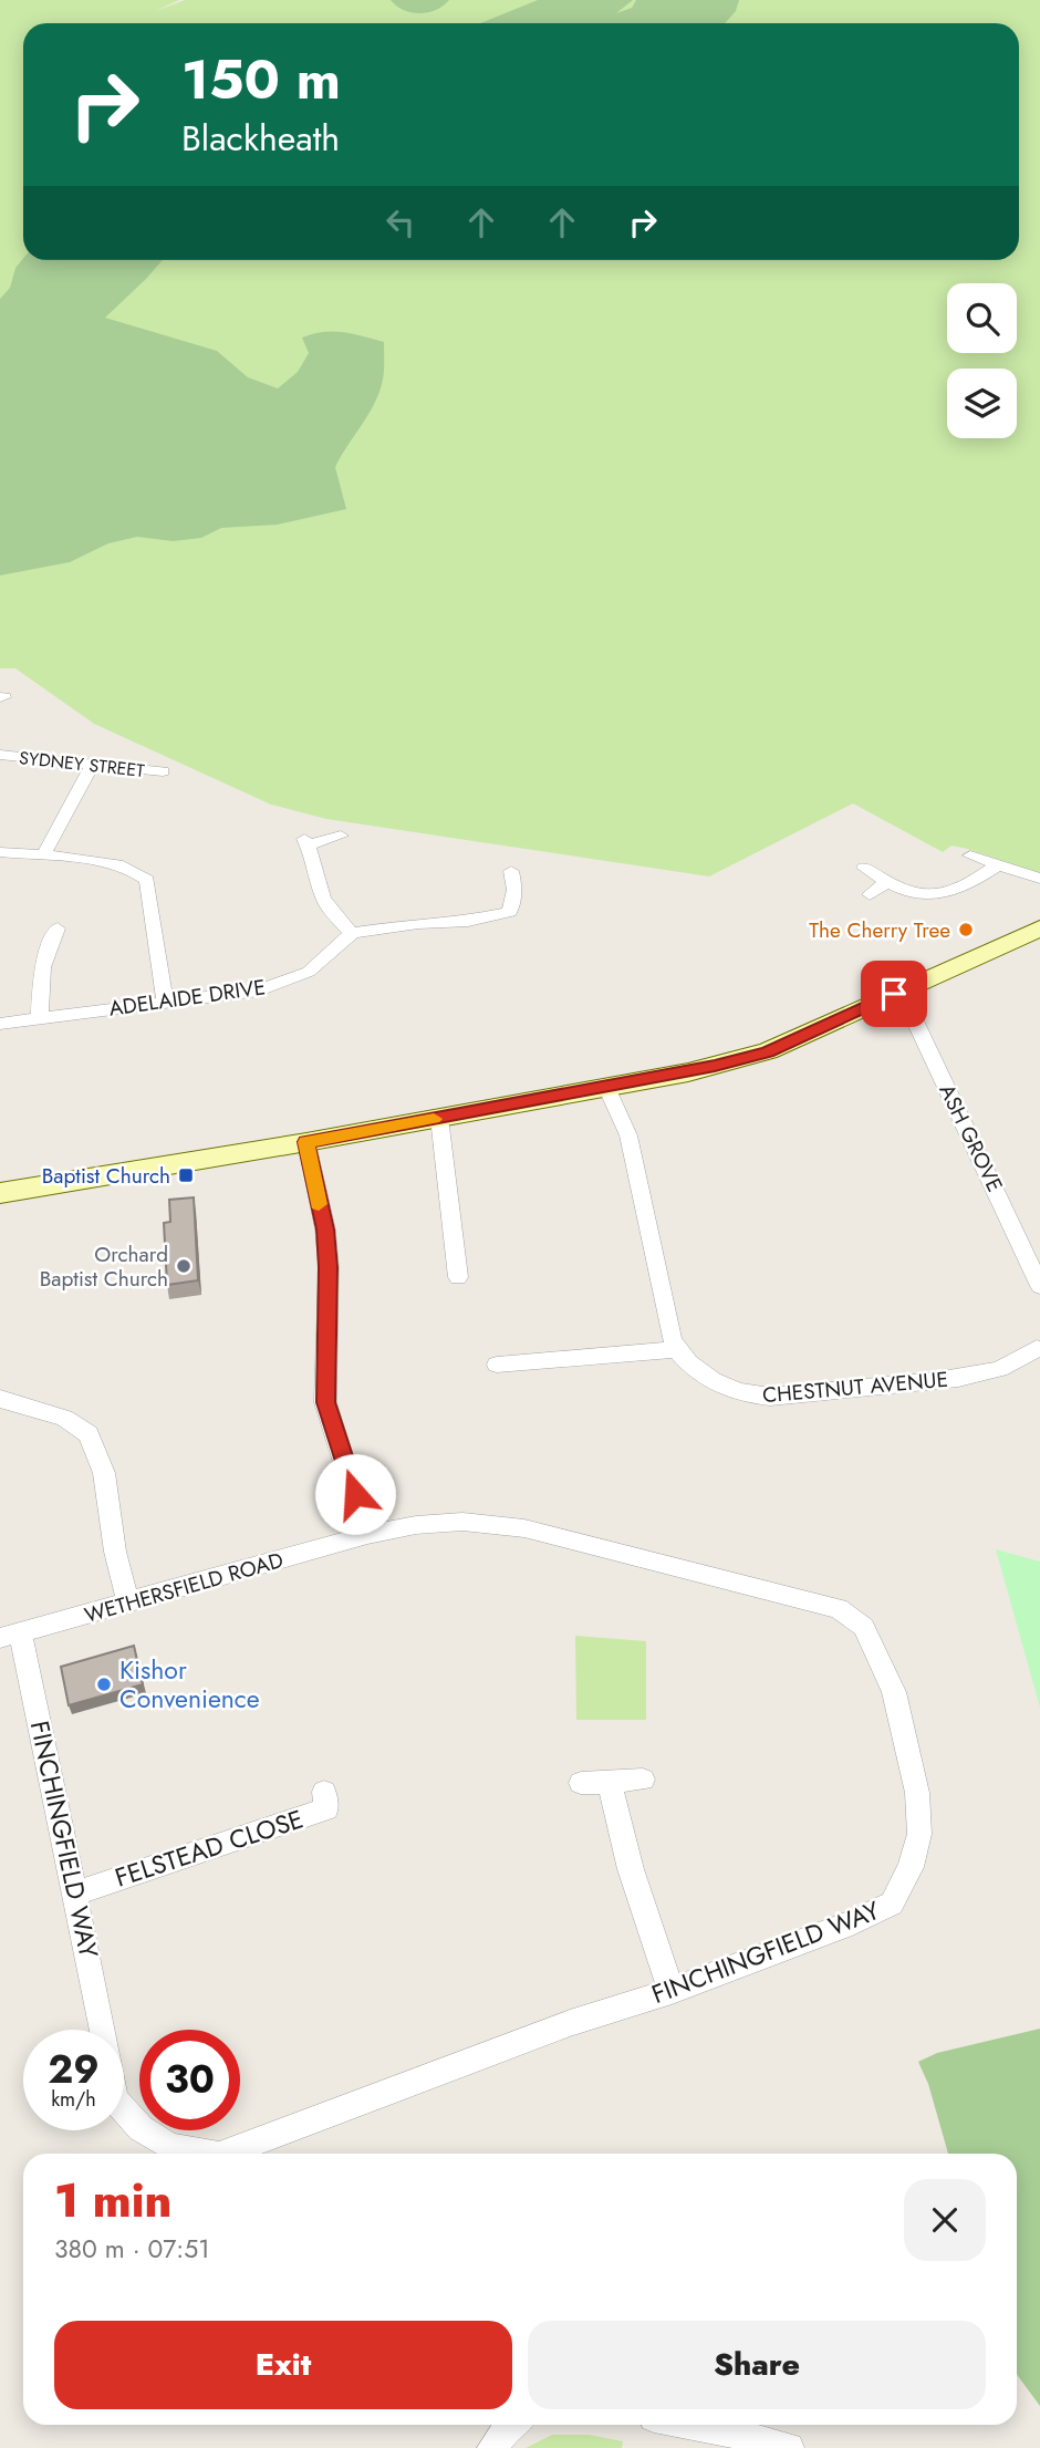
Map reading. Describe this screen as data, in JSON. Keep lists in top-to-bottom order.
{
  "streets": {
    "street": [
      "SYDNEY STREET",
      "ADELAIDE DRIVE",
      "ASH GROVE",
      "CHESTNUT AVENUE",
      "WETHERSFIELD ROAD",
      "FINCHINGFIELD WAY",
      "FELSTEAD CLOSE"
    ]
  },
  "crossings": [
    ["WETHERSFIELD ROAD", "FINCHINGFIELD WAY"],
    ["FINCHINGFIELD WAY", "FELSTEAD CLOSE"]
  ],
  "places": {
    "other": ["The Cherry Tree", "Orchard Baptist Church", "Kishor Convenience"],
    "transit": ["Baptist Church"]
  },
  "page": {
    "turn": ["150 m", "Blackheath"],
    "speed": "29 km/h",
    "limit": "30",
    "heading": ["1 min", "380 m · 07:51"],
    "buttons": ["Exit", "Share"]
  }
}
